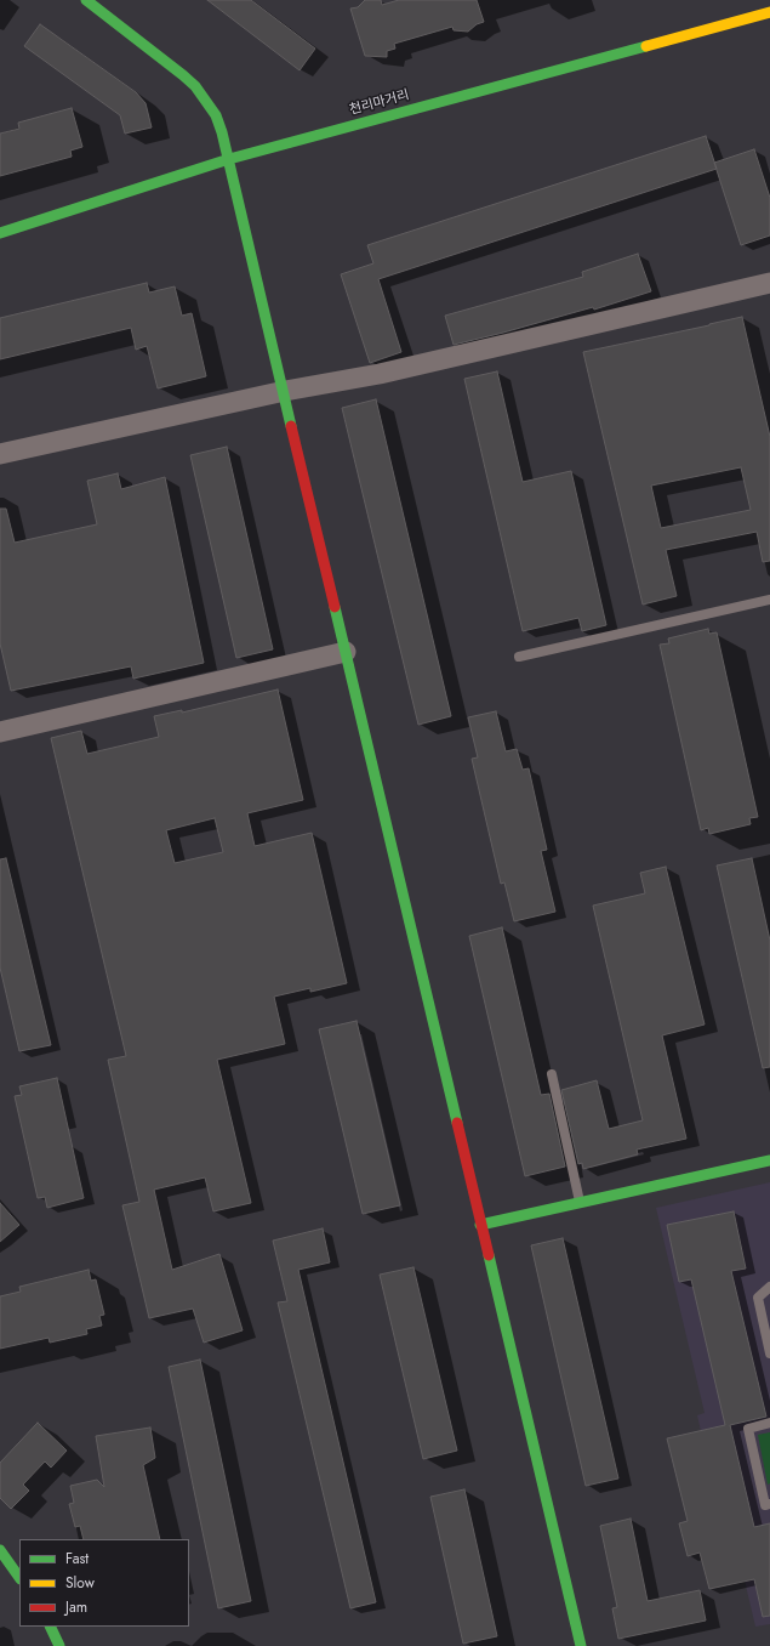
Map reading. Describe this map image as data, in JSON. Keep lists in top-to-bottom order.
{
  "streets": {
    "main road": ["천리마거리"]
  },
  "legend": ["Fast", "Slow", "Jam"]
}
